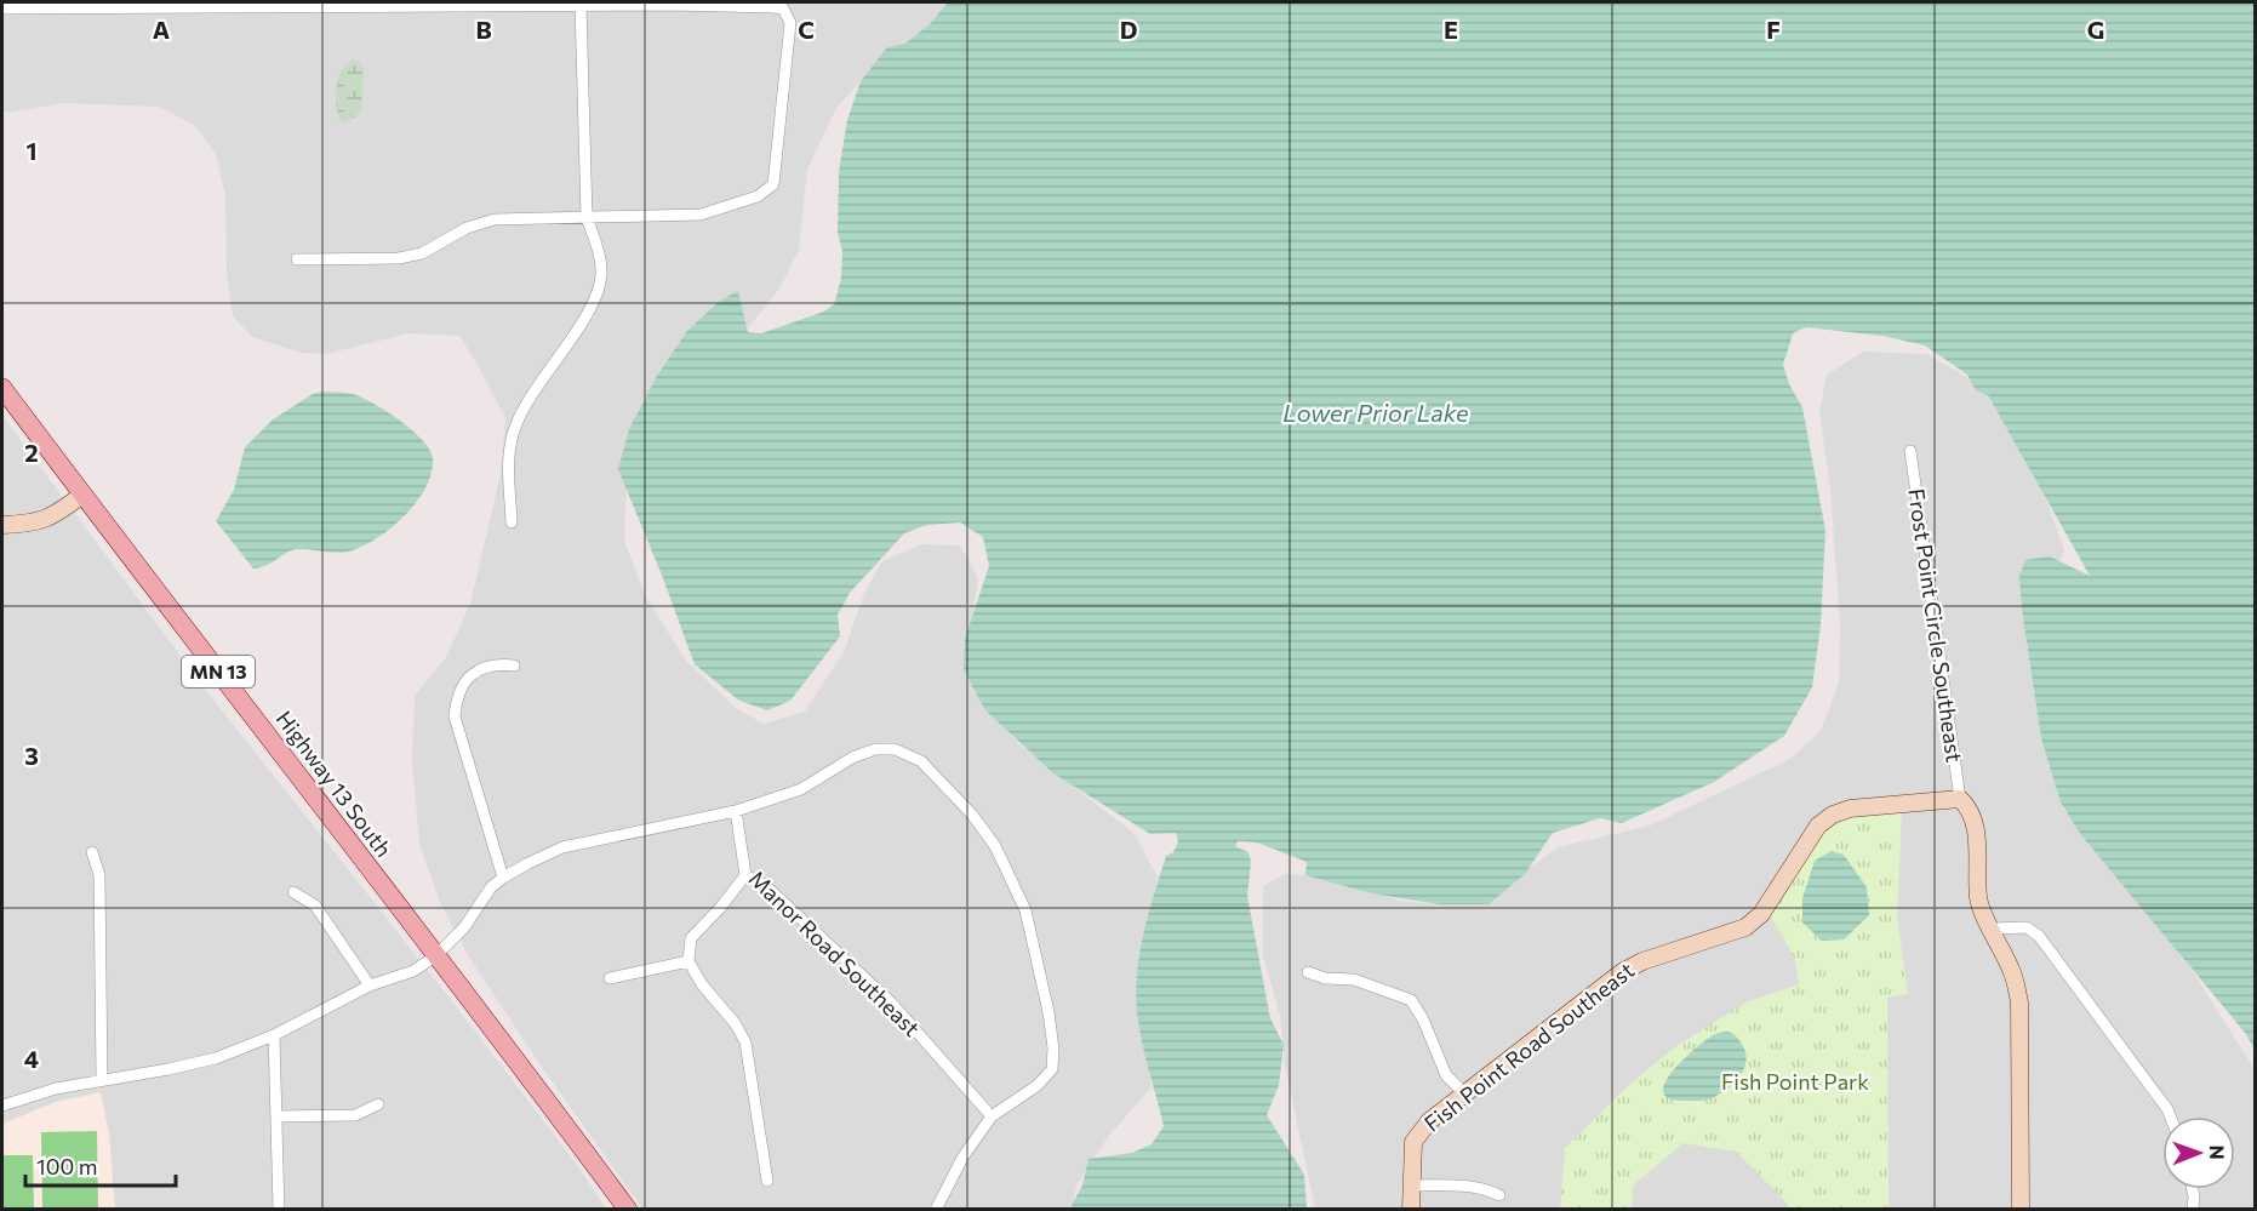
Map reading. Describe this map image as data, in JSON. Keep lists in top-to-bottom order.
{
  "streets": {
    "main road": ["MN 13", "Highway 13 South"],
    "street": ["Frost Point Circle Southeast", "Manor Road Southeast", "Fish Point Road Southeast"]
  },
  "crossings": [
    ["Frost Point Circle Southeast", "Fish Point Road Southeast"]
  ],
  "water": ["Lower Prior Lake"],
  "parks": ["Fish Point Park"],
  "scale_bar": "100 m",
  "north": "right",
  "grid": {
    "columns": [
      "A",
      "B",
      "C",
      "D",
      "E",
      "F",
      "G"
    ],
    "rows": [
      "1",
      "2",
      "3",
      "4"
    ]
  }
}
